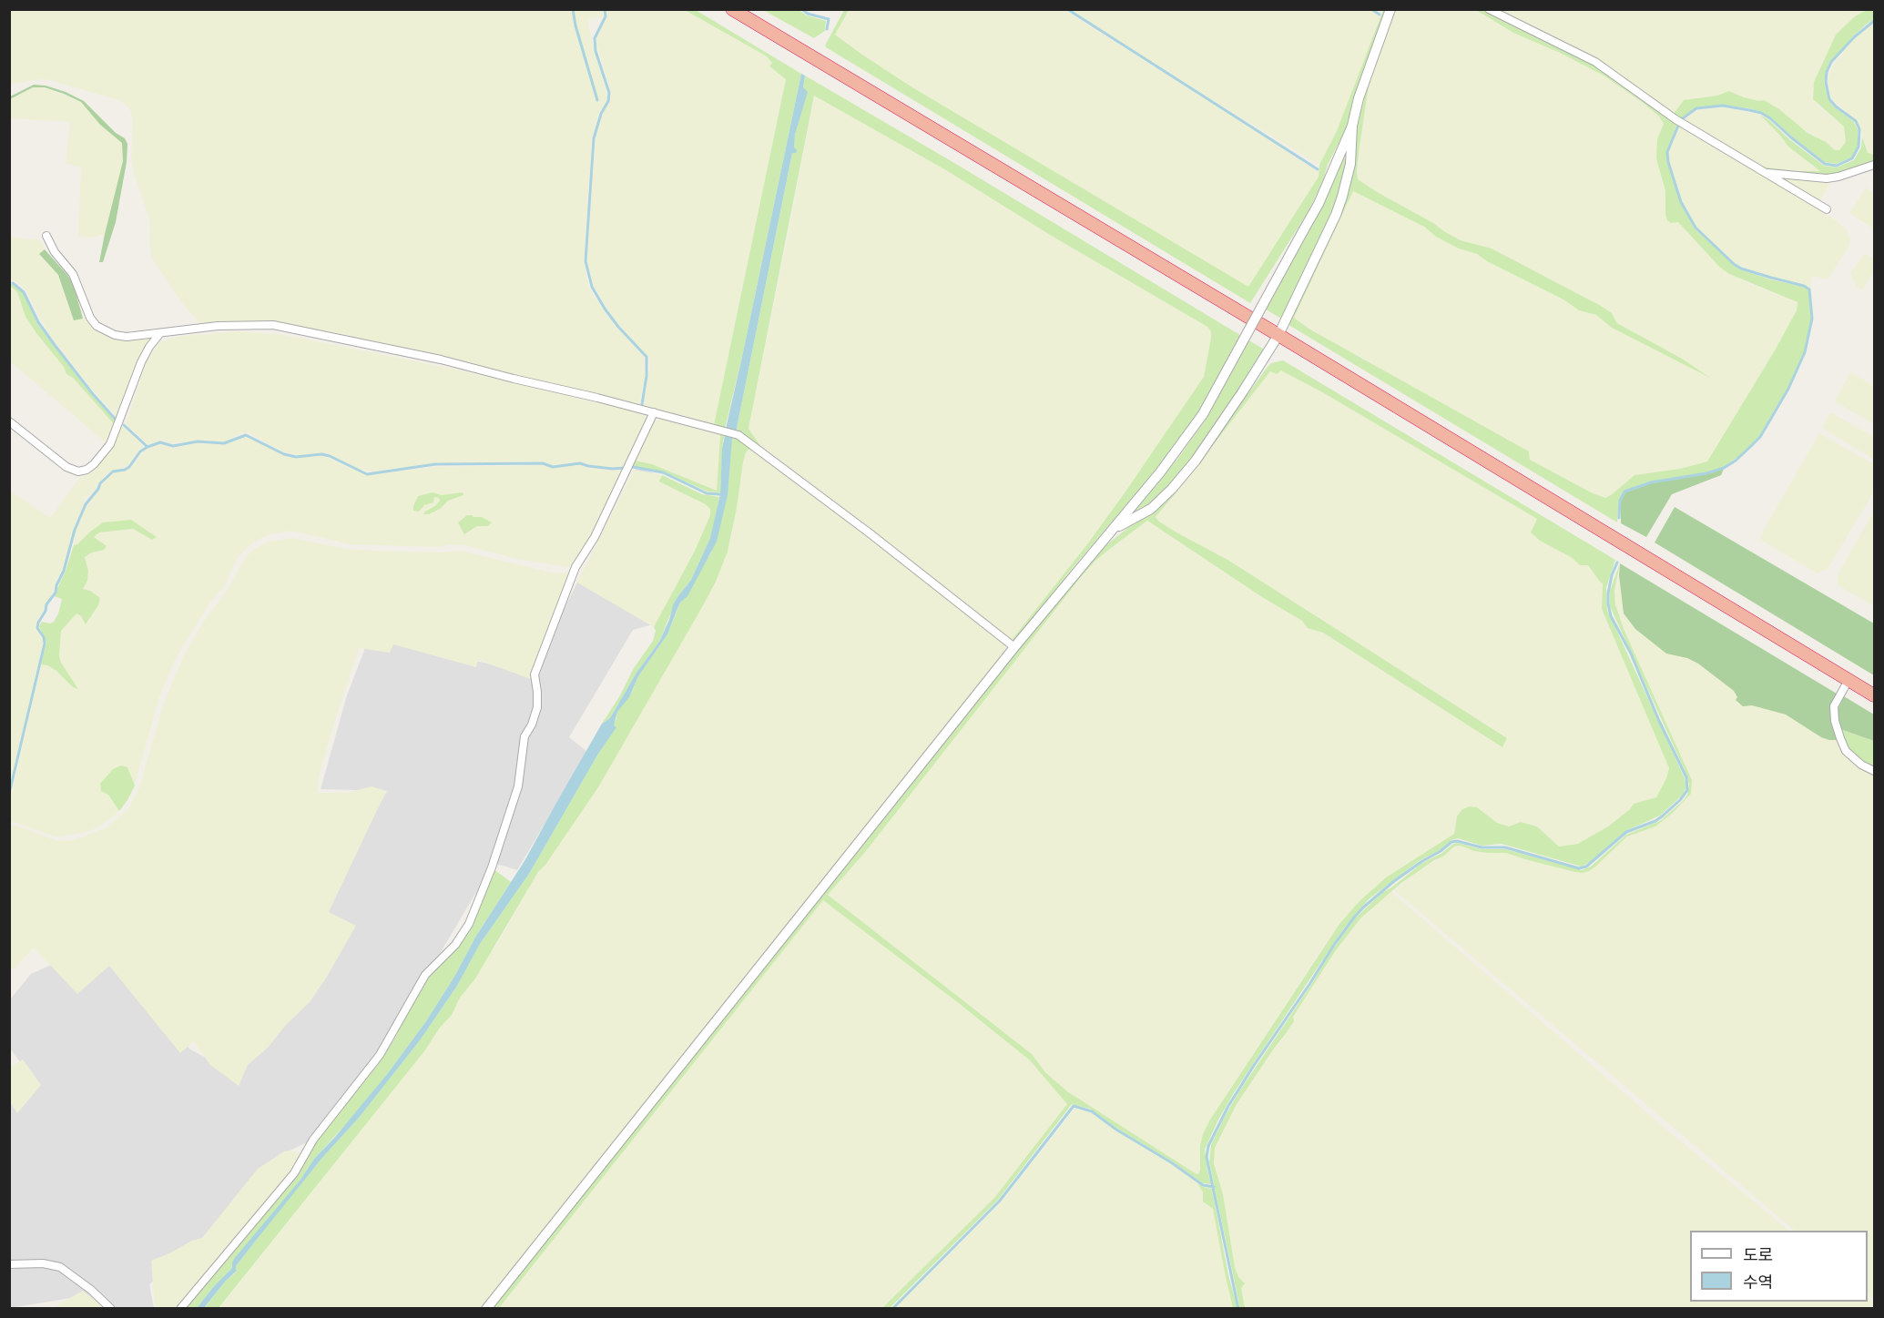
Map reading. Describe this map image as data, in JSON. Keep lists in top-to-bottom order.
{
  "legend": ["도로", "수역"]
}
